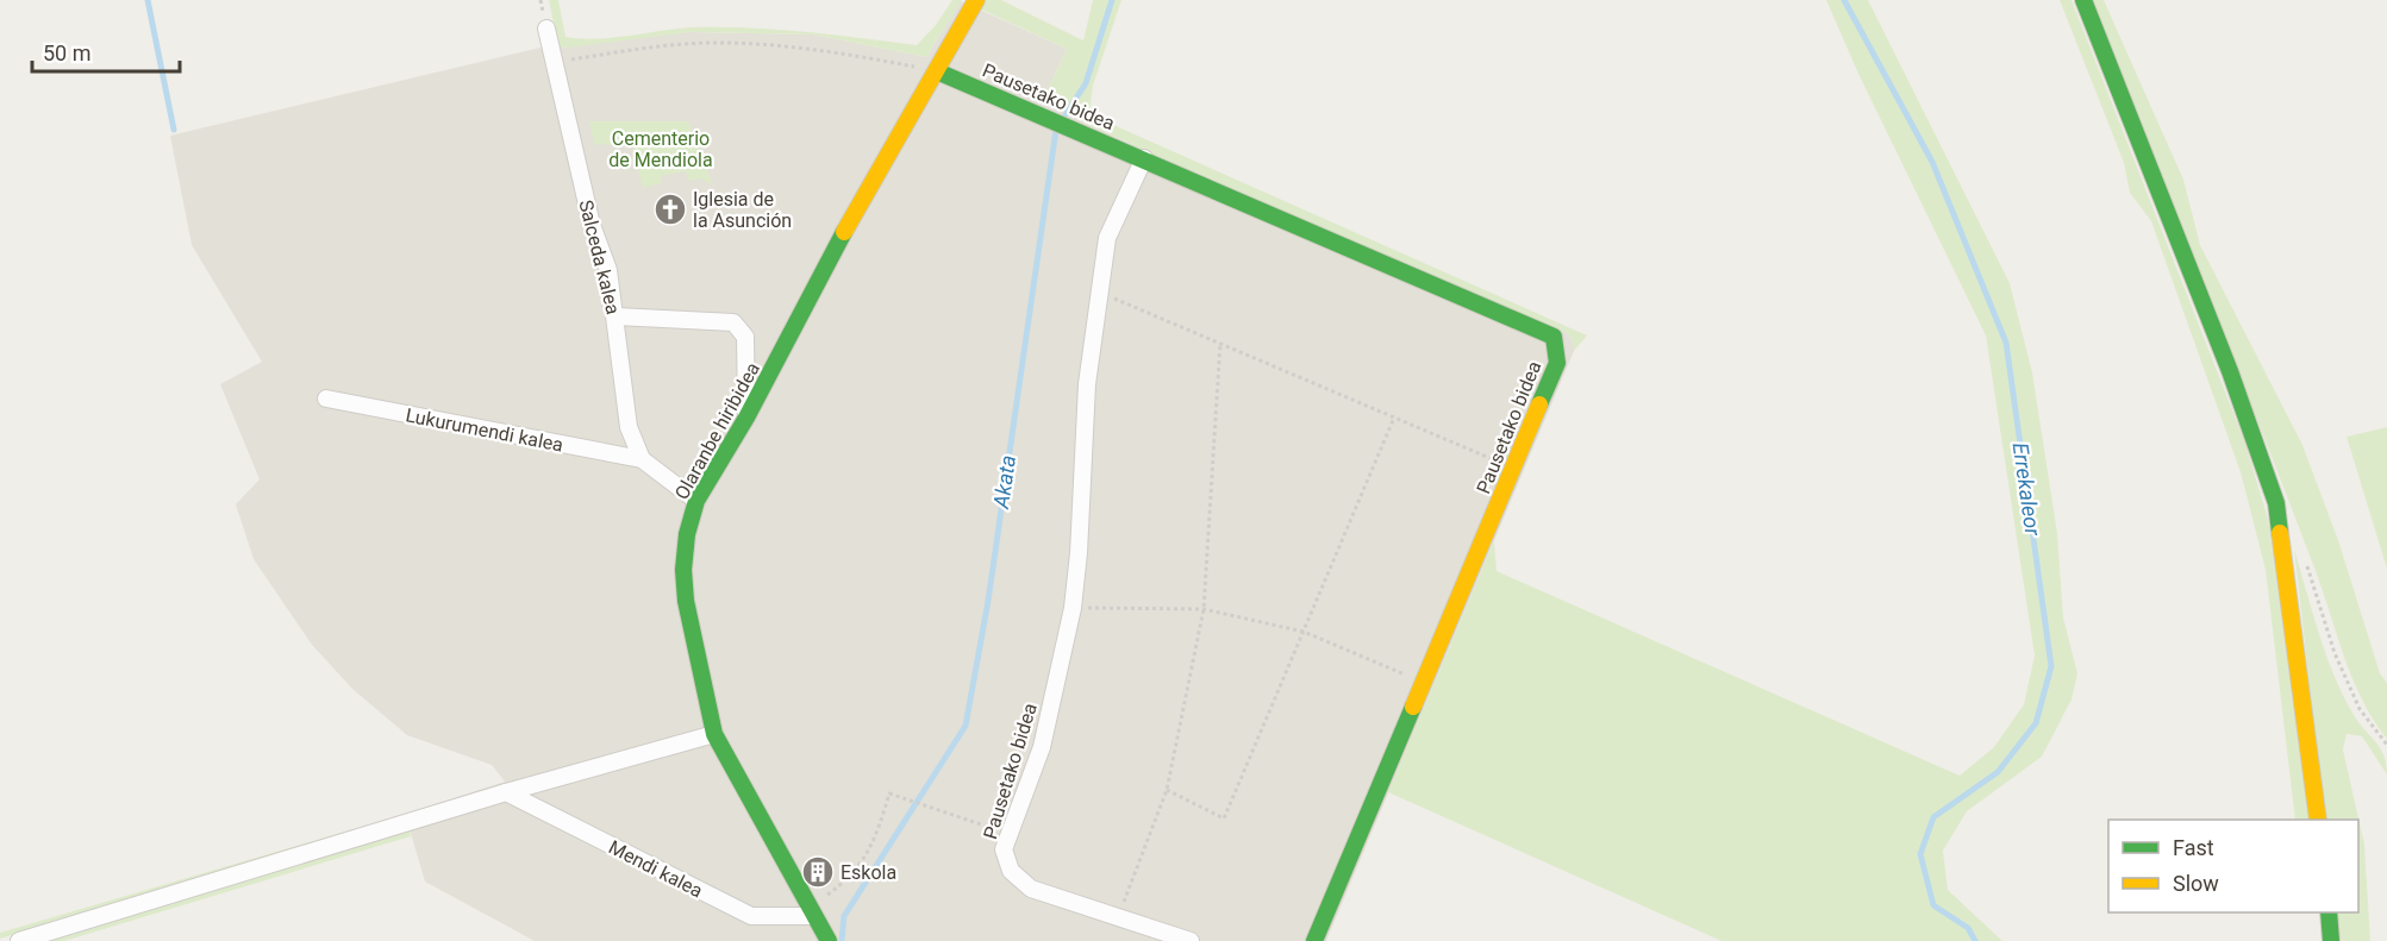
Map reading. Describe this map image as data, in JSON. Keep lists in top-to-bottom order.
{
  "streets": {
    "street": [
      "Pausetako bidea",
      "Salceda kalea",
      "Lukurumendi kalea",
      "Olaranbe hiribidea",
      "Mendi kalea"
    ]
  },
  "crossings": [
    ["Pausetako bidea", "Olaranbe hiribidea"],
    ["Salceda kalea", "Lukurumendi kalea"],
    ["Salceda kalea", "Olaranbe hiribidea"],
    ["Olaranbe hiribidea", "Mendi kalea"]
  ],
  "water": ["Akata", "Errekaleor"],
  "parks": ["Cementerio de Mendiola"],
  "places": {
    "church": ["Iglesia de la Asunción"],
    "building": ["Eskola"]
  },
  "legend": ["Fast", "Slow"],
  "scale_bar": "50 m"
}
